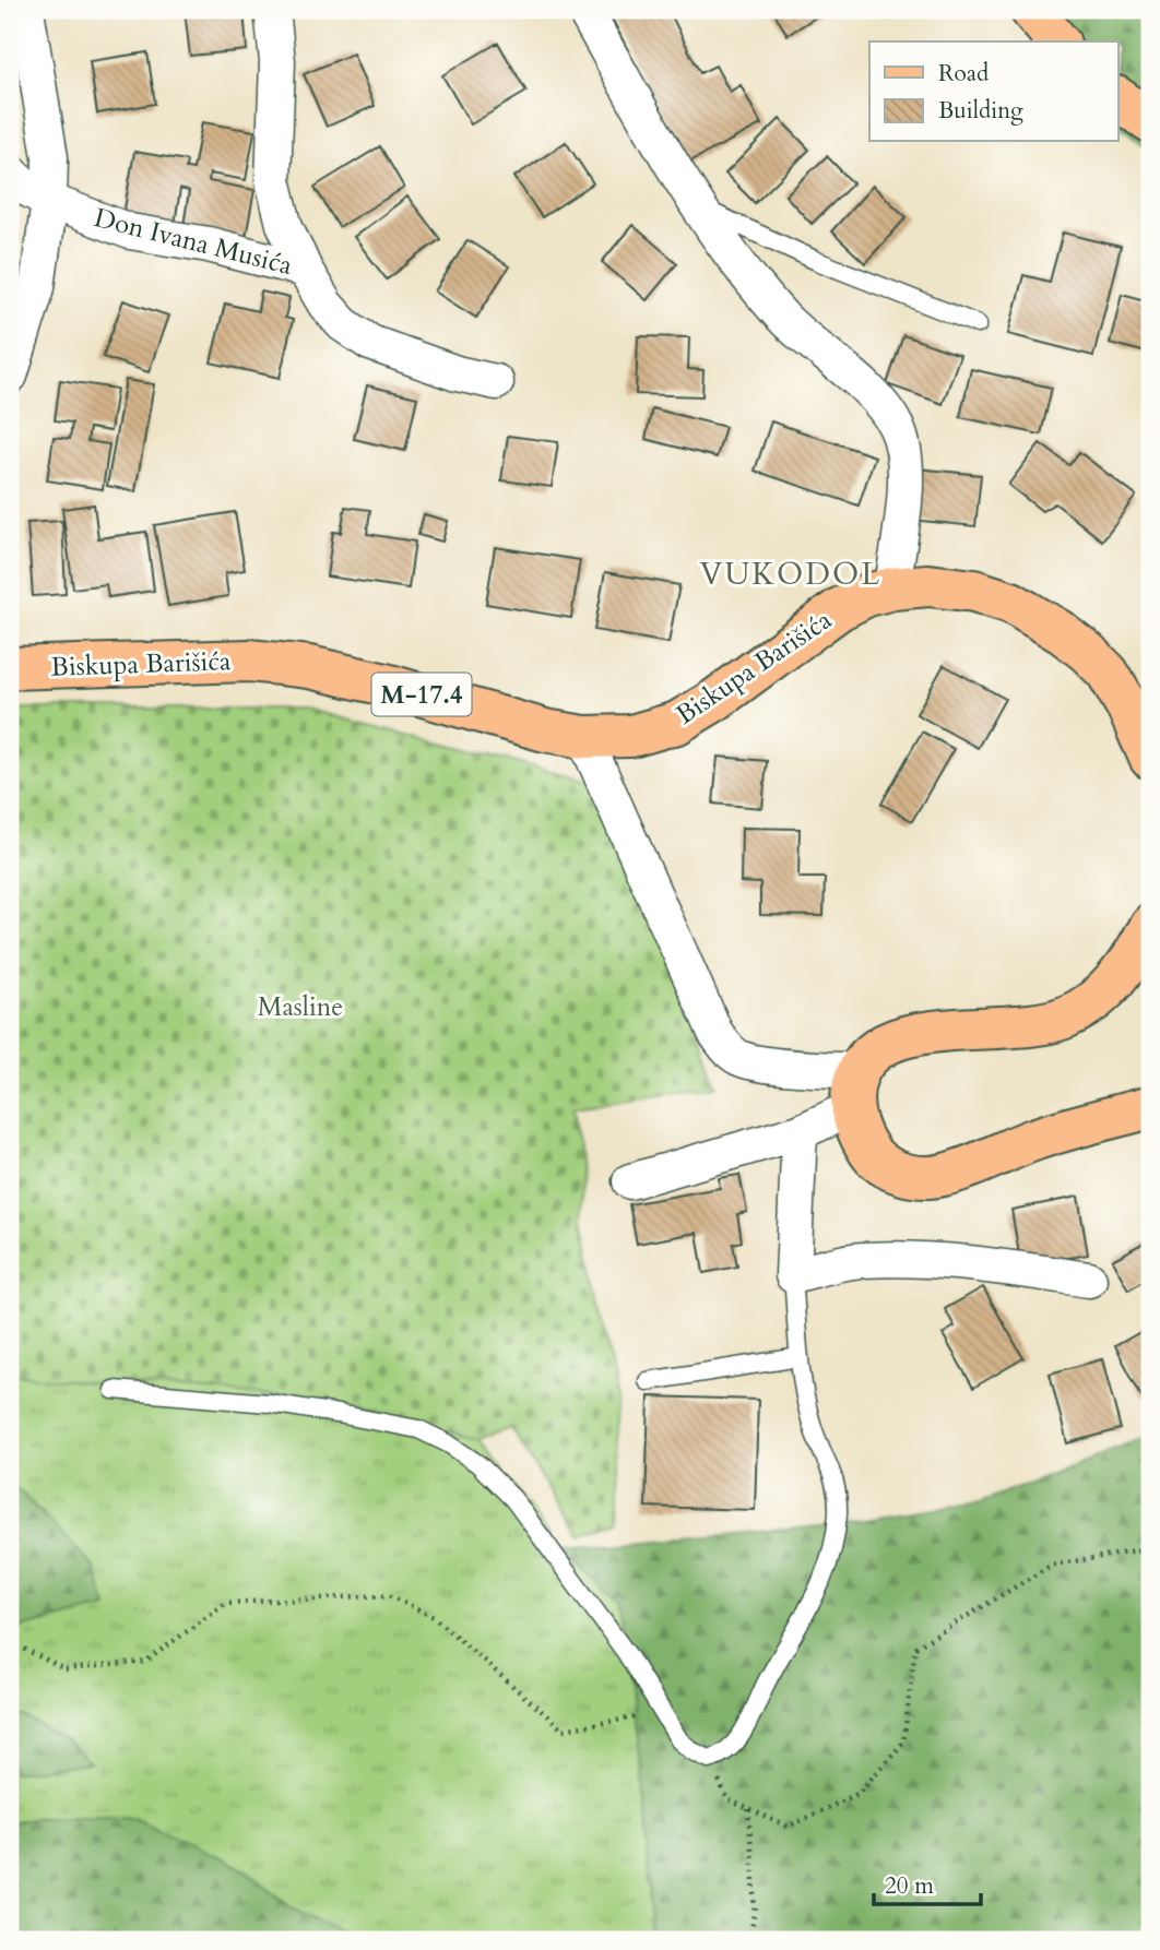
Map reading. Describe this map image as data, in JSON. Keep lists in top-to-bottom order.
{
  "streets": {
    "main road": ["Biskupa Barišića", "M-17.4"],
    "street": ["Don Ivana Musića"]
  },
  "districts": ["VUKODOL"],
  "parks": ["Masline"],
  "legend": ["Road", "Building"],
  "scale_bar": "20 m"
}
